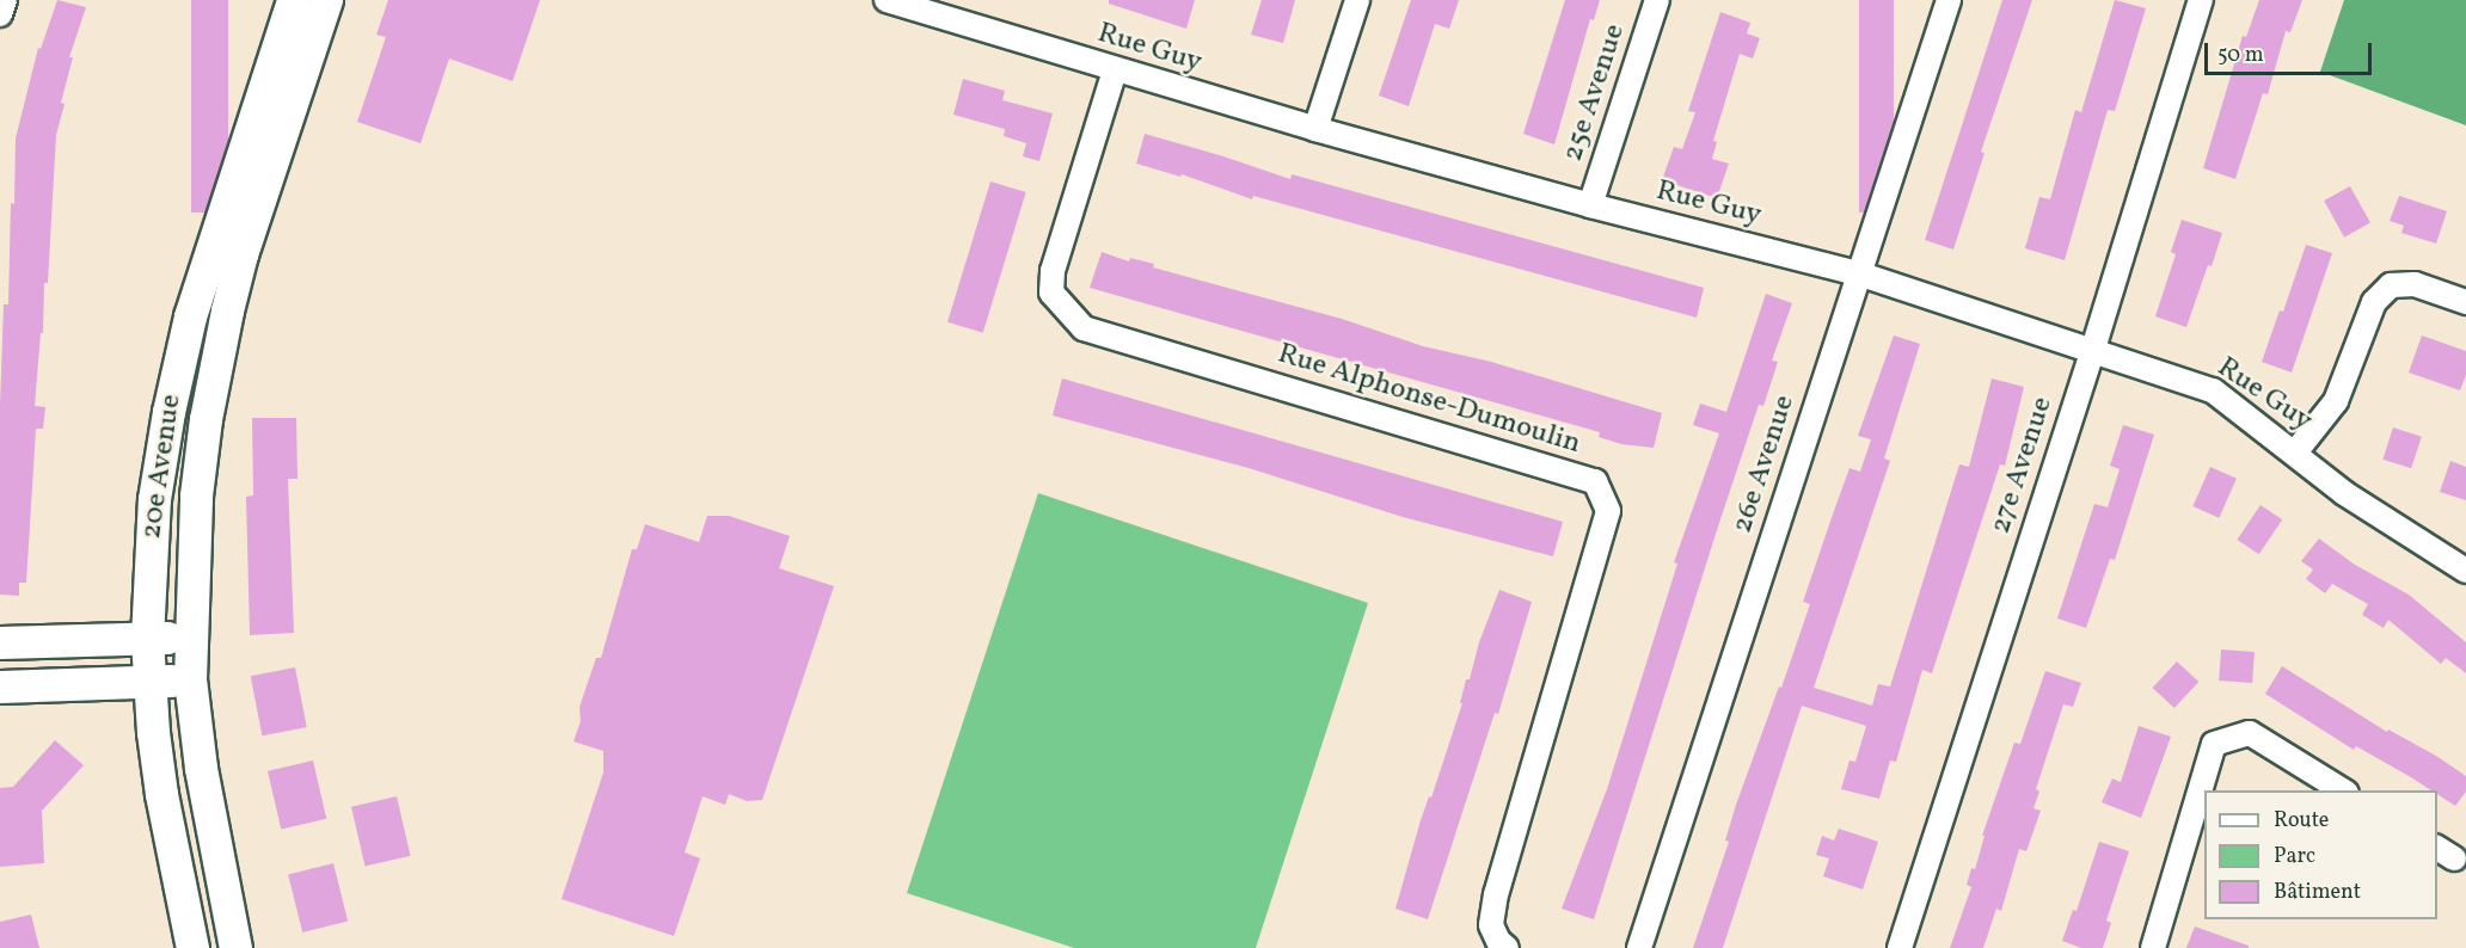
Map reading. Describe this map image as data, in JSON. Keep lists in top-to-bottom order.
{
  "streets": {
    "street": [
      "Rue Guy",
      "25e Avenue",
      "Rue Alphonse-Dumoulin",
      "26e Avenue",
      "27e Avenue",
      "20e Avenue"
    ]
  },
  "crossings": [
    ["Rue Guy", "25e Avenue"],
    ["Rue Guy", "Rue Alphonse-Dumoulin"],
    ["Rue Guy", "26e Avenue"],
    ["Rue Guy", "27e Avenue"]
  ],
  "legend": ["Route", "Parc", "Bâtiment"],
  "scale_bar": "50 m"
}
